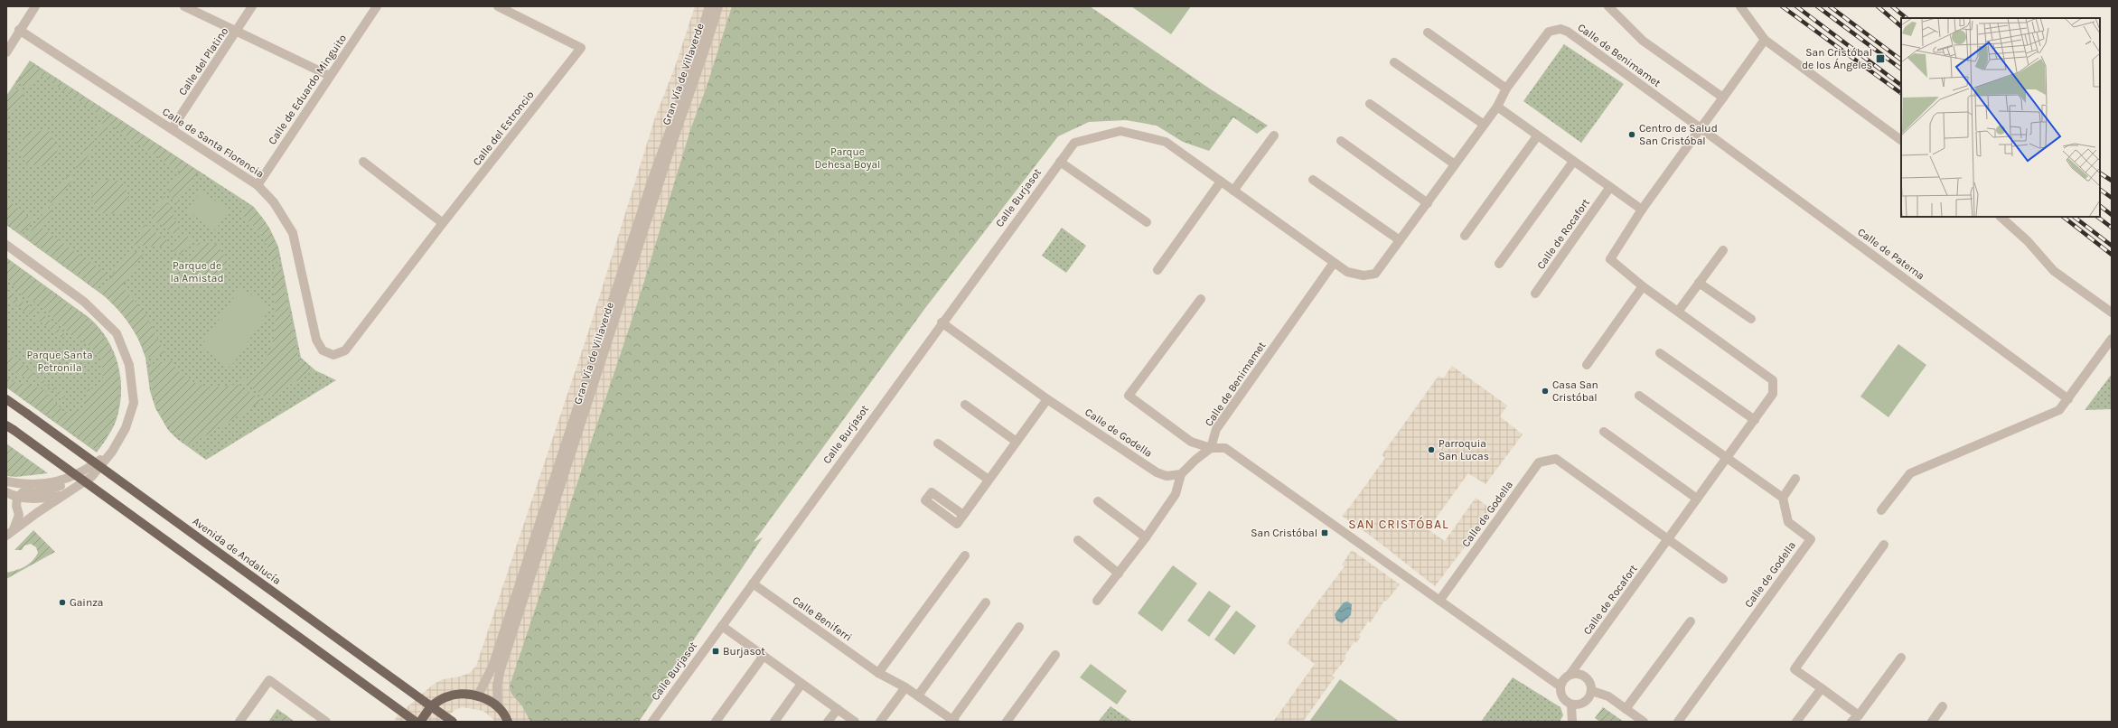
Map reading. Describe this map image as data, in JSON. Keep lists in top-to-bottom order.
{
  "streets": {
    "main road": ["Avenida de Andalucía"],
    "street": [
      "Calle de Benimamet",
      "Calle del Platino",
      "Gran Vía de Villaverde",
      "Calle de Eduardo Minguito",
      "Calle del Estroncio",
      "Calle de Santa Florencia",
      "Calle Burjasot",
      "Calle de Rocafort",
      "Calle de Paterna",
      "Calle de Godella",
      "Calle Beniferri"
    ]
  },
  "crossings": [
    ["Calle de Benimamet", "Calle Burjasot"],
    ["Calle de Benimamet", "Calle de Rocafort"],
    ["Calle de Benimamet", "Calle de Paterna"],
    ["Calle del Platino", "Calle de Santa Florencia"],
    ["Calle de Eduardo Minguito", "Calle de Santa Florencia"],
    ["Calle del Estroncio", "Calle de Santa Florencia"],
    ["Calle Burjasot", "Calle de Godella"],
    ["Calle Burjasot", "Calle Beniferri"],
    ["Calle de Rocafort", "Calle de Paterna"],
    ["Calle de Rocafort", "Calle de Godella"]
  ],
  "districts": ["SAN CRISTÓBAL"],
  "parks": ["Parque Dehesa Boyal", "Parque de la Amistad", "Parque Santa Petronila"],
  "places": {
    "transit": ["San Cristóbal de los Ángeles", "San Cristóbal", "Burjasot"],
    "other": [
      "Centro de Salud San Cristóbal",
      "Casa San Cristóbal",
      "Parroquia San Lucas",
      "Gainza"
    ]
  }
}
